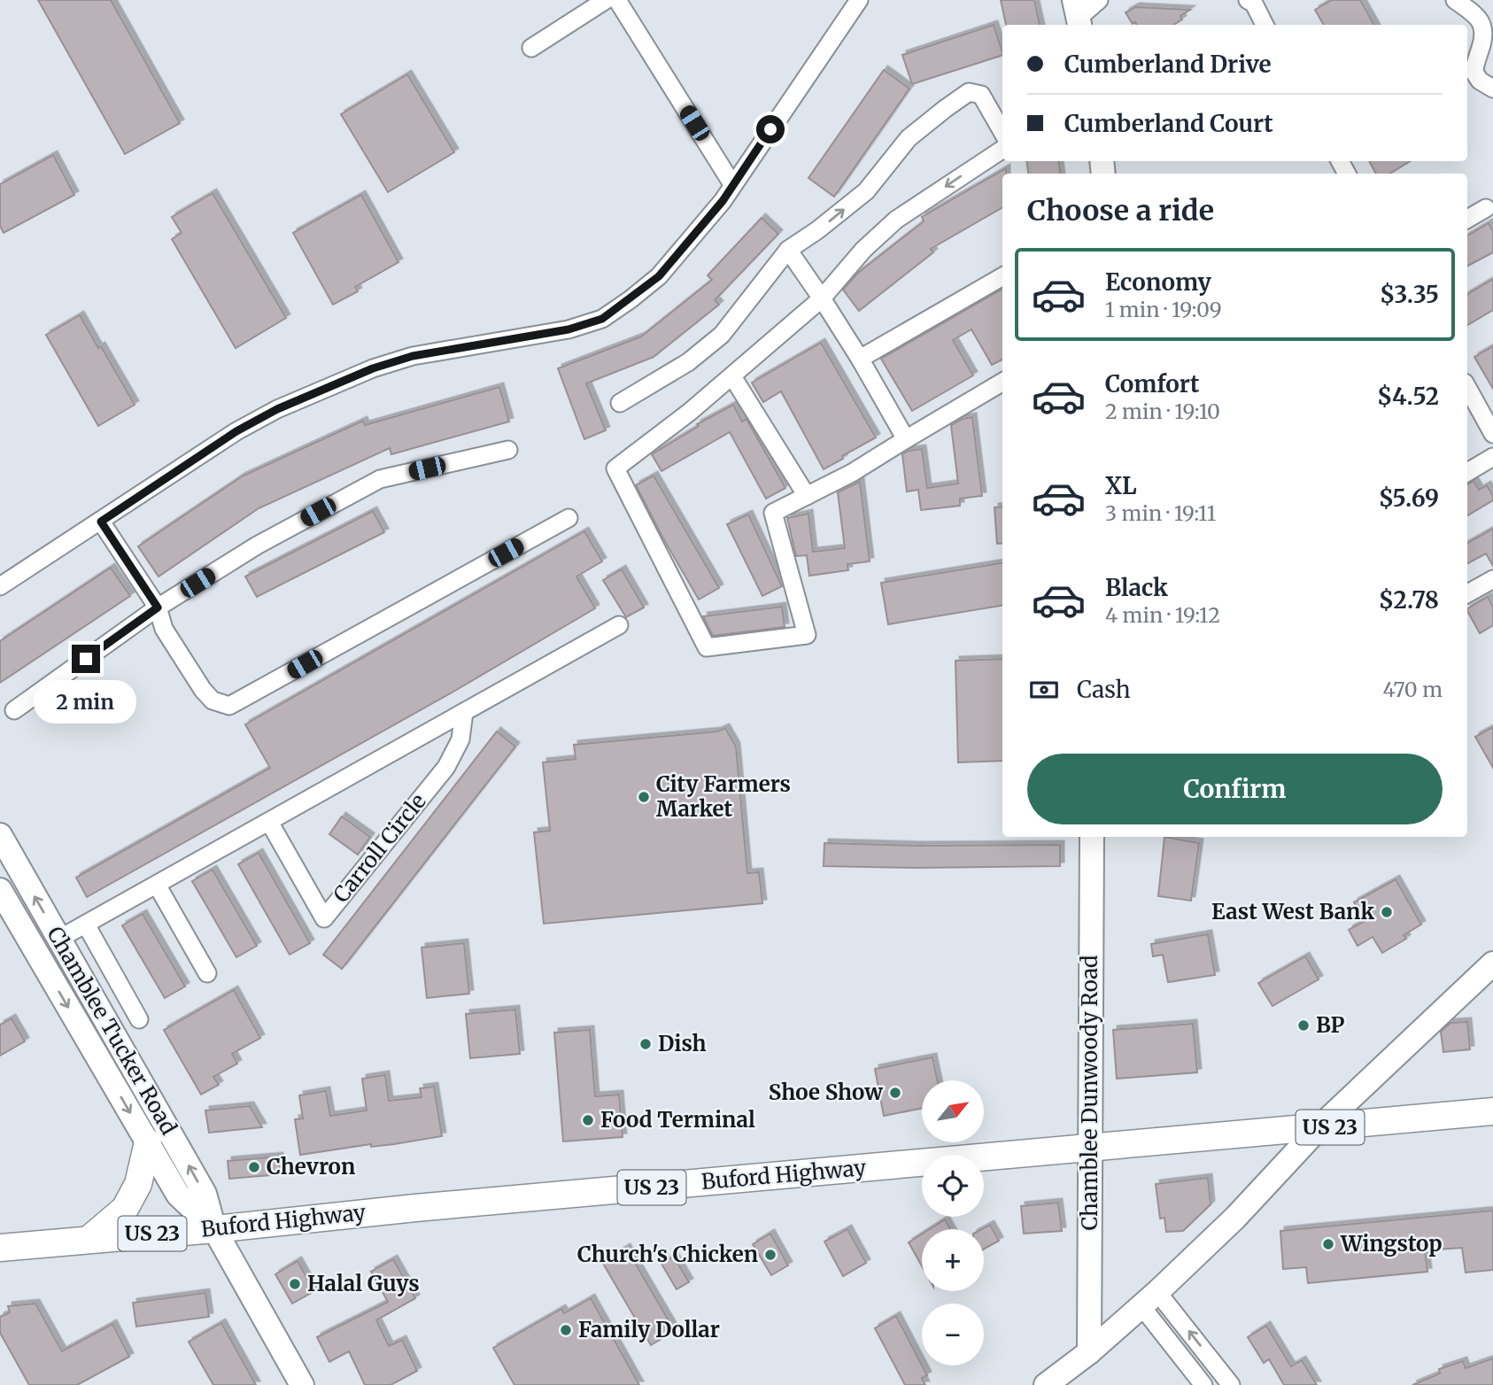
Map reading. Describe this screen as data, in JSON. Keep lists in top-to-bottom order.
{
  "streets": {
    "main road": ["US 23", "Buford Highway"],
    "street": ["Carroll Circle", "Chamblee Tucker Road", "Chamblee Dunwoody Road"]
  },
  "crossings": [
    ["Chamblee Tucker Road", "Buford Highway"],
    ["Chamblee Dunwoody Road", "Buford Highway"]
  ],
  "places": [
    "City Farmers Market",
    "East West Bank",
    "BP",
    "Dish",
    "Shoe Show",
    "Food Terminal",
    "Chevron",
    "Wingstop",
    "Church's Chicken",
    "Halal Guys",
    "Family Dollar"
  ],
  "north": "top right",
  "page": {
    "banner": ["Cumberland Drive", "Cumberland Court"],
    "heading": "Choose a ride",
    "list": [
      {
        "name": "Economy",
        "note": "1 min · 19:09",
        "value": "$3.35"
      },
      {
        "name": "Comfort",
        "note": "2 min · 19:10",
        "value": "$4.52"
      },
      {
        "name": "XL",
        "note": "3 min · 19:11",
        "value": "$5.69"
      },
      {
        "name": "Black",
        "note": "4 min · 19:12",
        "value": "$2.78"
      }
    ],
    "pay": ["Cash", "470 m"],
    "bubble": "2 min",
    "buttons": "Confirm",
    "map_buttons": ["+", "−"]
  }
}
